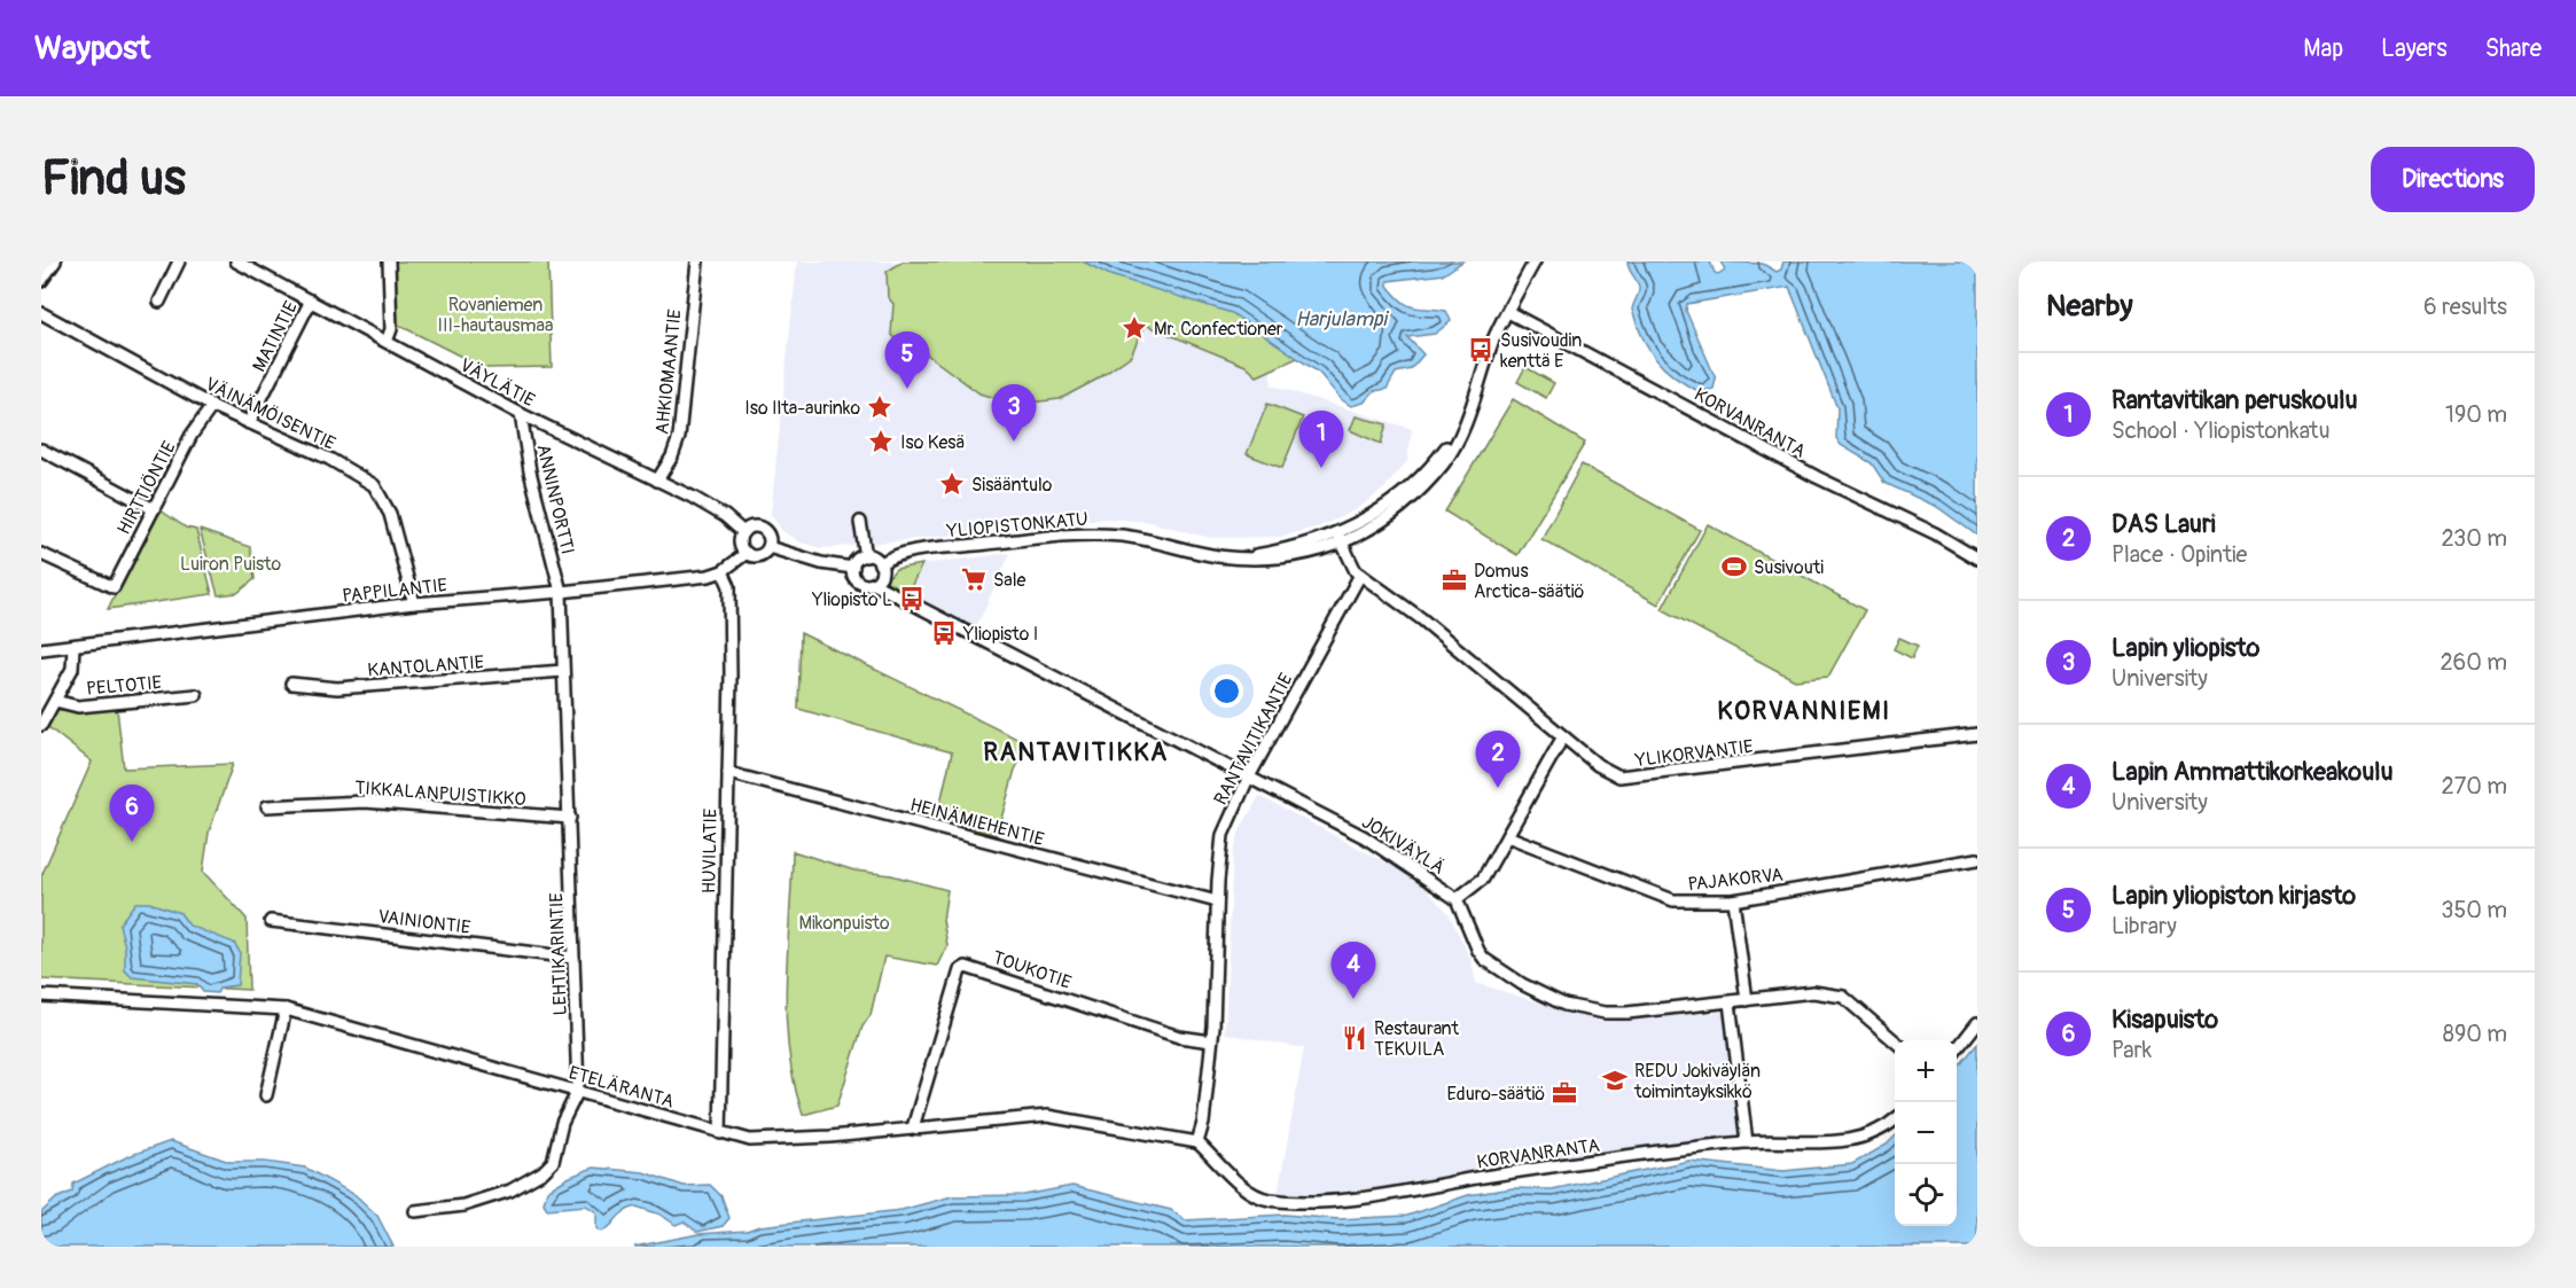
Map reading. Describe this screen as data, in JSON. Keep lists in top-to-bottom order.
{
  "streets": {
    "street": [
      "MATINTIE",
      "AHKIOMAANTIE",
      "VÄYLÄTIE",
      "VÄINÄMÖISENTIE",
      "KORVANRANTA",
      "HIRTTIÖNTIE",
      "ANNINPORTTI",
      "YLIOPISTONKATU",
      "PAPPILANTIE",
      "KANTOLANTIE",
      "PELTOTIE",
      "RANTAVITIKANTIE",
      "YLIKORVANTIE",
      "TIKKALANPUISTIKKO",
      "HEINÄMIEHENTIE",
      "JOKIVÄYLÄ",
      "HUVILATIE",
      "PAJAKORVA",
      "VAINIONTIE",
      "LEHTIKARINTIE",
      "TOUKOTIE",
      "ETELÄRANTA"
    ]
  },
  "crossings": [
    ["MATINTIE", "VÄYLÄTIE"],
    ["MATINTIE", "VÄINÄMÖISENTIE"],
    ["AHKIOMAANTIE", "VÄYLÄTIE"],
    ["VÄYLÄTIE", "ANNINPORTTI"],
    ["VÄINÄMÖISENTIE", "HIRTTIÖNTIE"],
    ["VÄINÄMÖISENTIE", "PAPPILANTIE"],
    ["KORVANRANTA", "YLIOPISTONKATU"],
    ["KORVANRANTA", "RANTAVITIKANTIE"],
    ["KORVANRANTA", "ETELÄRANTA"],
    ["ANNINPORTTI", "PAPPILANTIE"],
    ["ANNINPORTTI", "LEHTIKARINTIE"],
    ["YLIOPISTONKATU", "JOKIVÄYLÄ"],
    ["PAPPILANTIE", "HUVILATIE"],
    ["PAPPILANTIE", "LEHTIKARINTIE"],
    ["KANTOLANTIE", "LEHTIKARINTIE"],
    ["RANTAVITIKANTIE", "YLIKORVANTIE"],
    ["RANTAVITIKANTIE", "HEINÄMIEHENTIE"],
    ["RANTAVITIKANTIE", "JOKIVÄYLÄ"],
    ["RANTAVITIKANTIE", "TOUKOTIE"],
    ["RANTAVITIKANTIE", "ETELÄRANTA"],
    ["TIKKALANPUISTIKKO", "LEHTIKARINTIE"],
    ["HEINÄMIEHENTIE", "HUVILATIE"],
    ["HUVILATIE", "ETELÄRANTA"],
    ["VAINIONTIE", "LEHTIKARINTIE"],
    ["LEHTIKARINTIE", "ETELÄRANTA"],
    ["TOUKOTIE", "ETELÄRANTA"]
  ],
  "districts": ["KORVANNIEMI", "RANTAVITIKKA"],
  "water": ["Harjulampi"],
  "parks": ["Rovaniemen III-hautausmaa", "Luiron Puisto", "Mikonpuisto"],
  "places": {
    "place": [
      "Mr. Confectioner",
      "Iso Ilta-aurinko",
      "Iso Kesä",
      "Sisääntulo"
    ],
    "bus stop": ["Susivoudin kenttä E", "Yliopisto L", "Yliopisto I"],
    "sports": ["Susivouti"],
    "supermarket": ["Sale"],
    "office": ["Domus Arctica-säätiö", "Eduro-säätiö"],
    "restaurant": ["Restaurant TEKUILA"],
    "school or university": ["REDU Jokiväylän toimintayksikkö"]
  },
  "page": {
    "header": "Waypost",
    "nav": ["Map", "Layers", "Share"],
    "buttons": "Directions",
    "title": "Find us",
    "heading": ["Nearby", "6 results"],
    "pins": [
      "5",
      "3",
      "1",
      "2",
      "6",
      "4"
    ],
    "list": [
      {
        "mark": "1",
        "name": "Rantavitikan peruskoulu",
        "note": "School · Yliopistonkatu",
        "value": "190 m"
      },
      {
        "mark": "2",
        "name": "DAS Lauri",
        "note": "Place · Opintie",
        "value": "230 m"
      },
      {
        "mark": "3",
        "name": "Lapin yliopisto",
        "note": "University",
        "value": "260 m"
      },
      {
        "mark": "4",
        "name": "Lapin Ammattikorkeakoulu",
        "note": "University",
        "value": "270 m"
      },
      {
        "mark": "5",
        "name": "Lapin yliopiston kirjasto",
        "note": "Library",
        "value": "350 m"
      },
      {
        "mark": "6",
        "name": "Kisapuisto",
        "note": "Park",
        "value": "890 m"
      }
    ],
    "map_buttons": ["+", "−"]
  }
}
